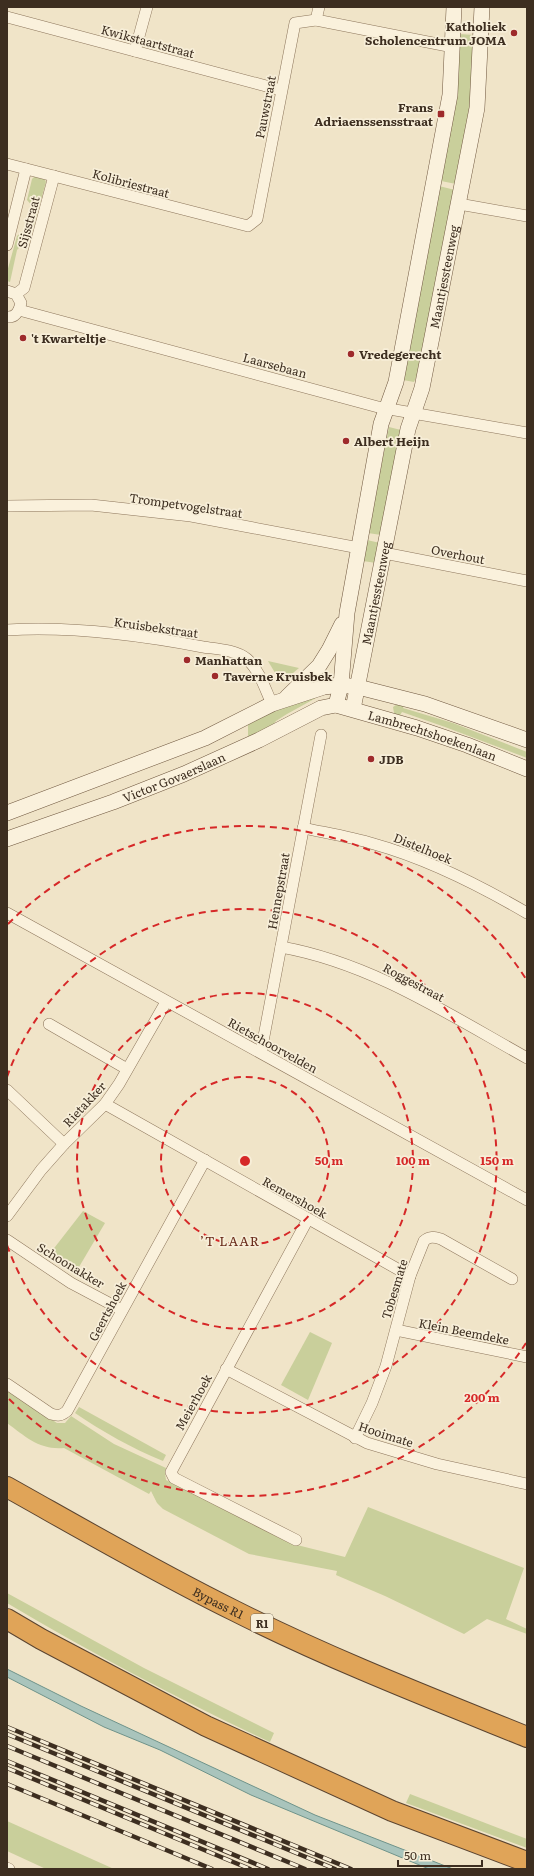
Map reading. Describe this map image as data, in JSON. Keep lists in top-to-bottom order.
{
  "streets": {
    "highway": ["Bypass R1", "R1"],
    "street": [
      "Kwikstaartstraat",
      "Pauwstraat",
      "Kolibriestraat",
      "Sijsstraat",
      "Maantjessteenweg",
      "Laarsebaan",
      "Trompetvogelstraat",
      "Overhout",
      "Kruisbekstraat",
      "Lambrechtshoekenlaan",
      "Victor Govaerslaan",
      "Distelhoek",
      "Hennepstraat",
      "Roggestraat",
      "Rietschoorvelden",
      "Rietakker",
      "Remershoek",
      "Schoonakker",
      "Tobesmate",
      "Geertshoek",
      "Klein Beemdeke",
      "Meierhoek",
      "Hooimate"
    ]
  },
  "crossings": [
    ["Kwikstaartstraat", "Pauwstraat"],
    ["Pauwstraat", "Kolibriestraat"],
    ["Kolibriestraat", "Sijsstraat"],
    ["Sijsstraat", "Laarsebaan"],
    ["Maantjessteenweg", "Laarsebaan"],
    ["Maantjessteenweg", "Trompetvogelstraat"],
    ["Maantjessteenweg", "Overhout"],
    ["Maantjessteenweg", "Lambrechtshoekenlaan"],
    ["Maantjessteenweg", "Victor Govaerslaan"],
    ["Kruisbekstraat", "Victor Govaerslaan"],
    ["Lambrechtshoekenlaan", "Victor Govaerslaan"],
    ["Distelhoek", "Hennepstraat"],
    ["Hennepstraat", "Roggestraat"],
    ["Hennepstraat", "Rietschoorvelden"],
    ["Rietschoorvelden", "Rietakker"],
    ["Rietakker", "Remershoek"],
    ["Remershoek", "Tobesmate"],
    ["Remershoek", "Geertshoek"],
    ["Remershoek", "Meierhoek"],
    ["Schoonakker", "Geertshoek"],
    ["Tobesmate", "Klein Beemdeke"],
    ["Tobesmate", "Hooimate"],
    ["Meierhoek", "Hooimate"]
  ],
  "districts": ["’T LAAR"],
  "places": {
    "other": [
      "Katholiek Scholencentrum JOMA",
      "'t Kwarteltje",
      "Vredegerecht",
      "Albert Heijn",
      "Manhattan",
      "Taverne Kruisbek",
      "JDB"
    ],
    "transit": ["Frans Adriaenssensstraat"]
  },
  "scale_bar": "50 m",
  "rings": [
    "50 m",
    "100 m",
    "150 m",
    "200 m"
  ]
}
